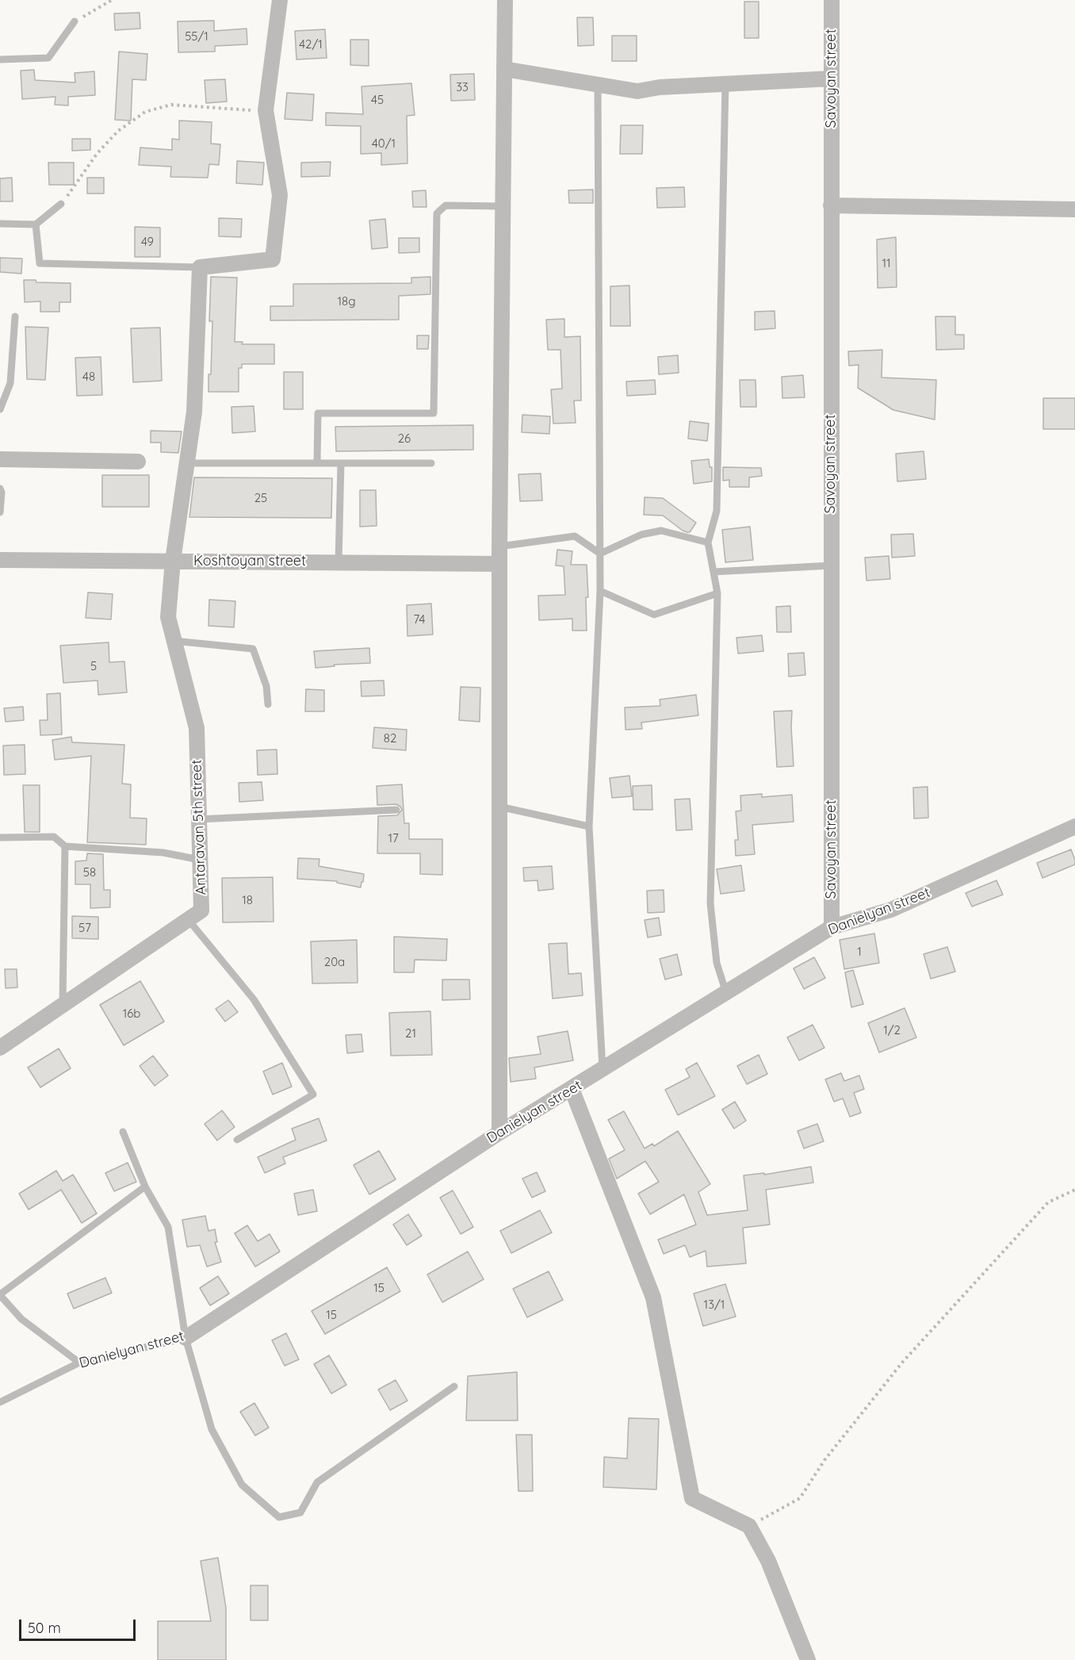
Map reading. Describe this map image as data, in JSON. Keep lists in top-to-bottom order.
{
  "streets": {
    "street": [
      "Savoyan street",
      "Koshtoyan street",
      "Antaravan 5th street",
      "Danielyan street"
    ]
  },
  "crossings": [
    ["Savoyan street", "Danielyan street"],
    ["Koshtoyan street", "Antaravan 5th street"]
  ],
  "house_numbers": [
    "55/1",
    "42/1",
    "33",
    "45",
    "40/1",
    "49",
    "11",
    "18g",
    "48",
    "26",
    "25",
    "74",
    "5",
    "82",
    "17",
    "58",
    "18",
    "57",
    "1",
    "20a",
    "16b",
    "1/2",
    "21",
    "15",
    "13/1",
    "15"
  ],
  "scale_bar": "50 m"
}
